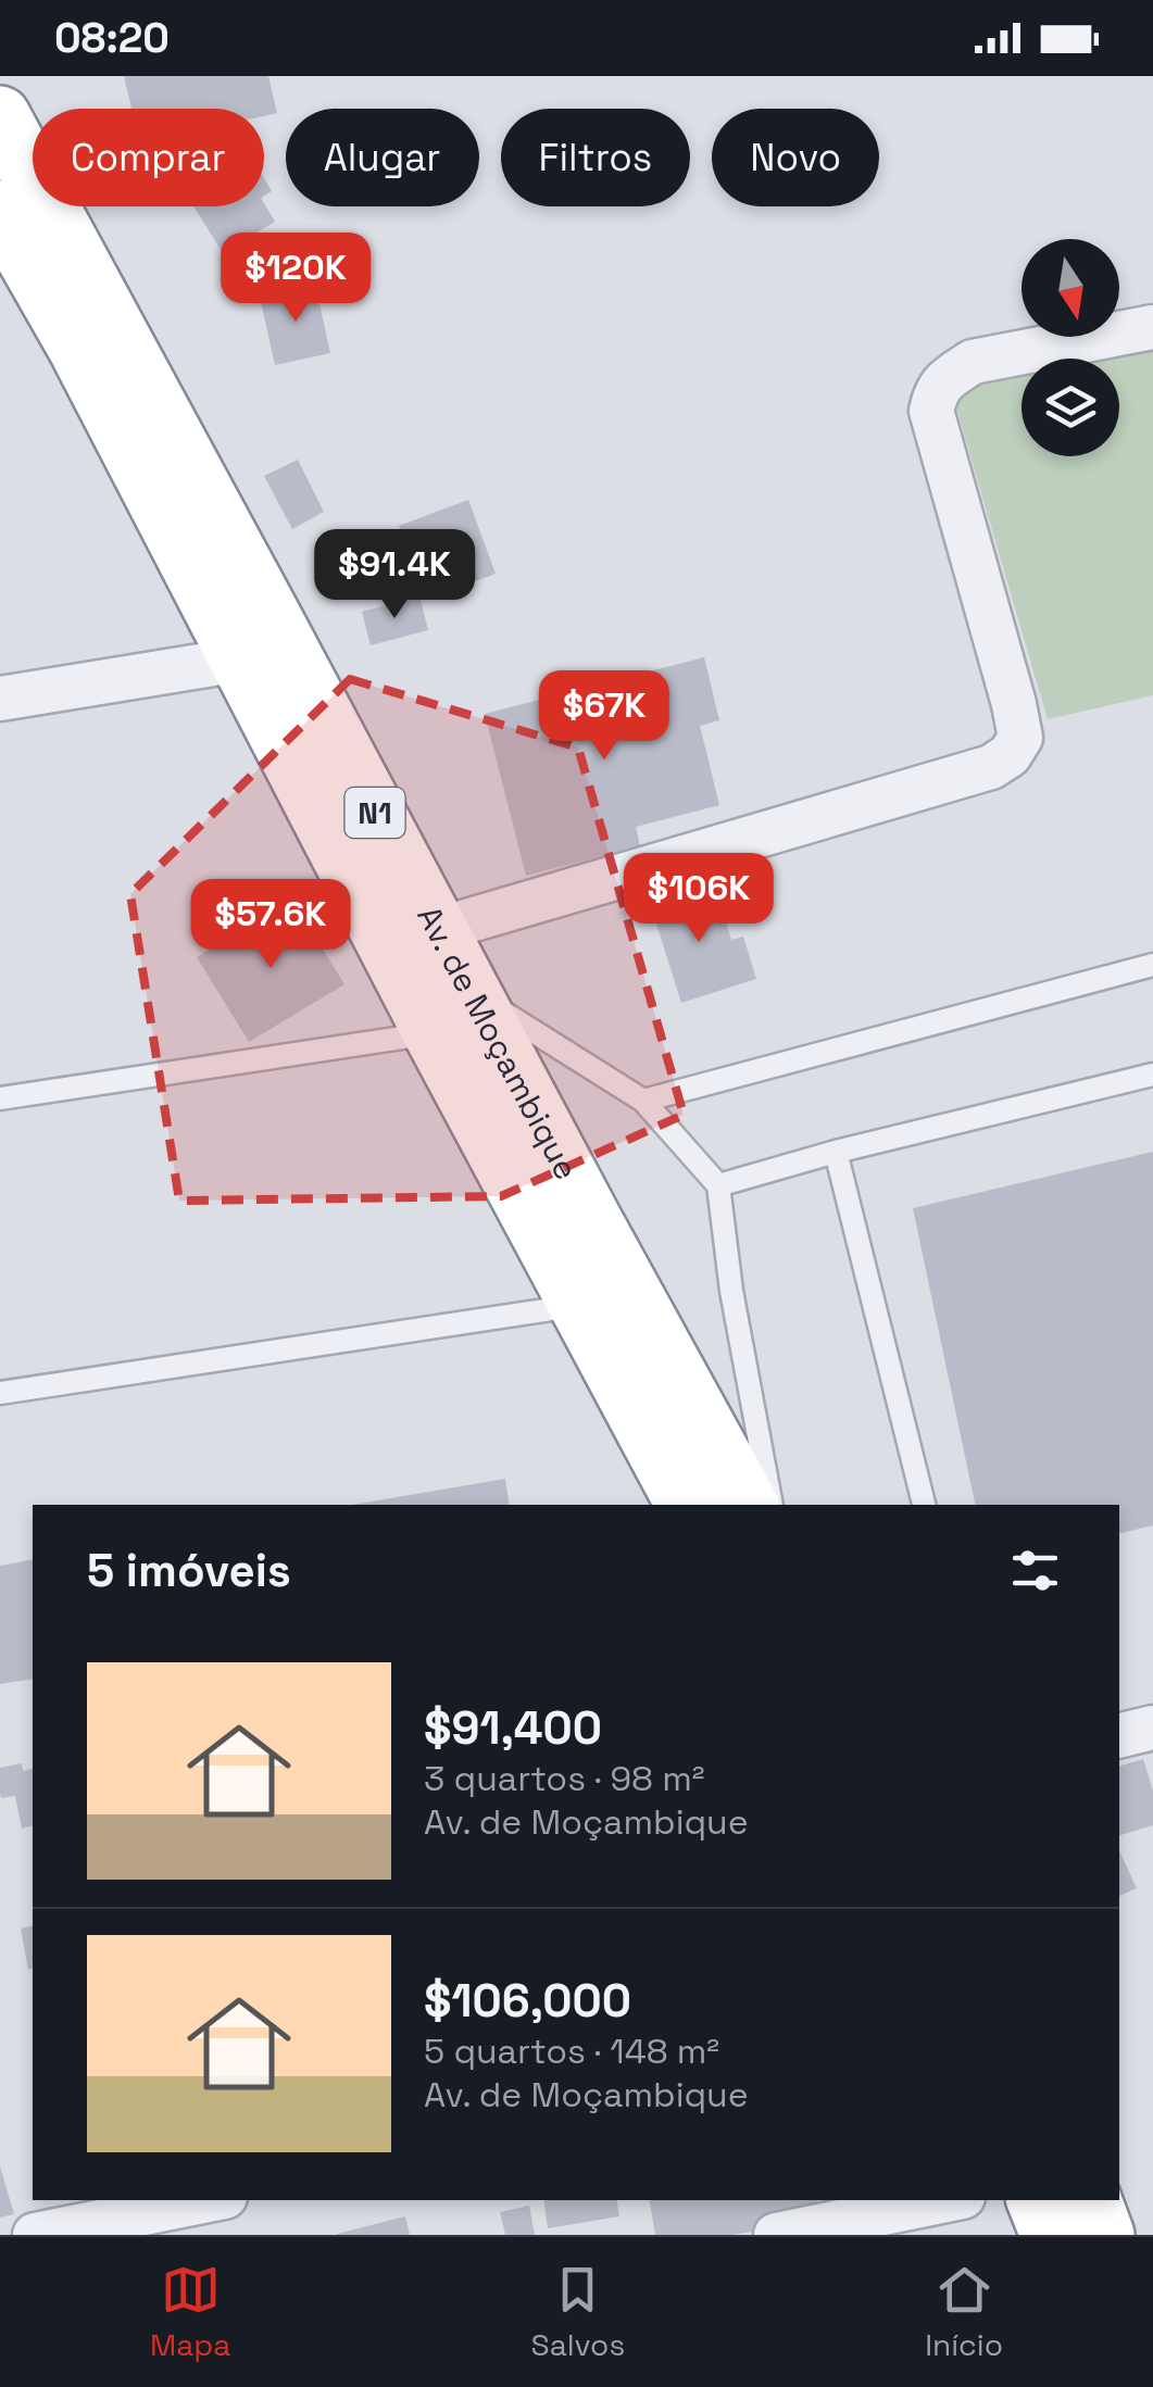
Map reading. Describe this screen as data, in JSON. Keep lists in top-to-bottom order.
{
  "streets": {
    "highway": ["N1", "Av. de Moçambique"]
  },
  "north": "bottom",
  "page": {
    "status": "08:20",
    "chip": [
      "Comprar",
      "Alugar",
      "Filtros",
      "Novo"
    ],
    "price": [
      "$120K",
      "$91.4K",
      "$67K",
      "$106K",
      "$57.6K"
    ],
    "heading": "5 imóveis",
    "list": [
      {
        "name": "$91,400",
        "note": "3 quartos · 98 m² · Av. de Moçambique"
      },
      {
        "name": "$106,000",
        "note": "5 quartos · 148 m² · Av. de Moçambique"
      }
    ],
    "tabs": ["Mapa", "Salvos", "Início"]
  }
}
